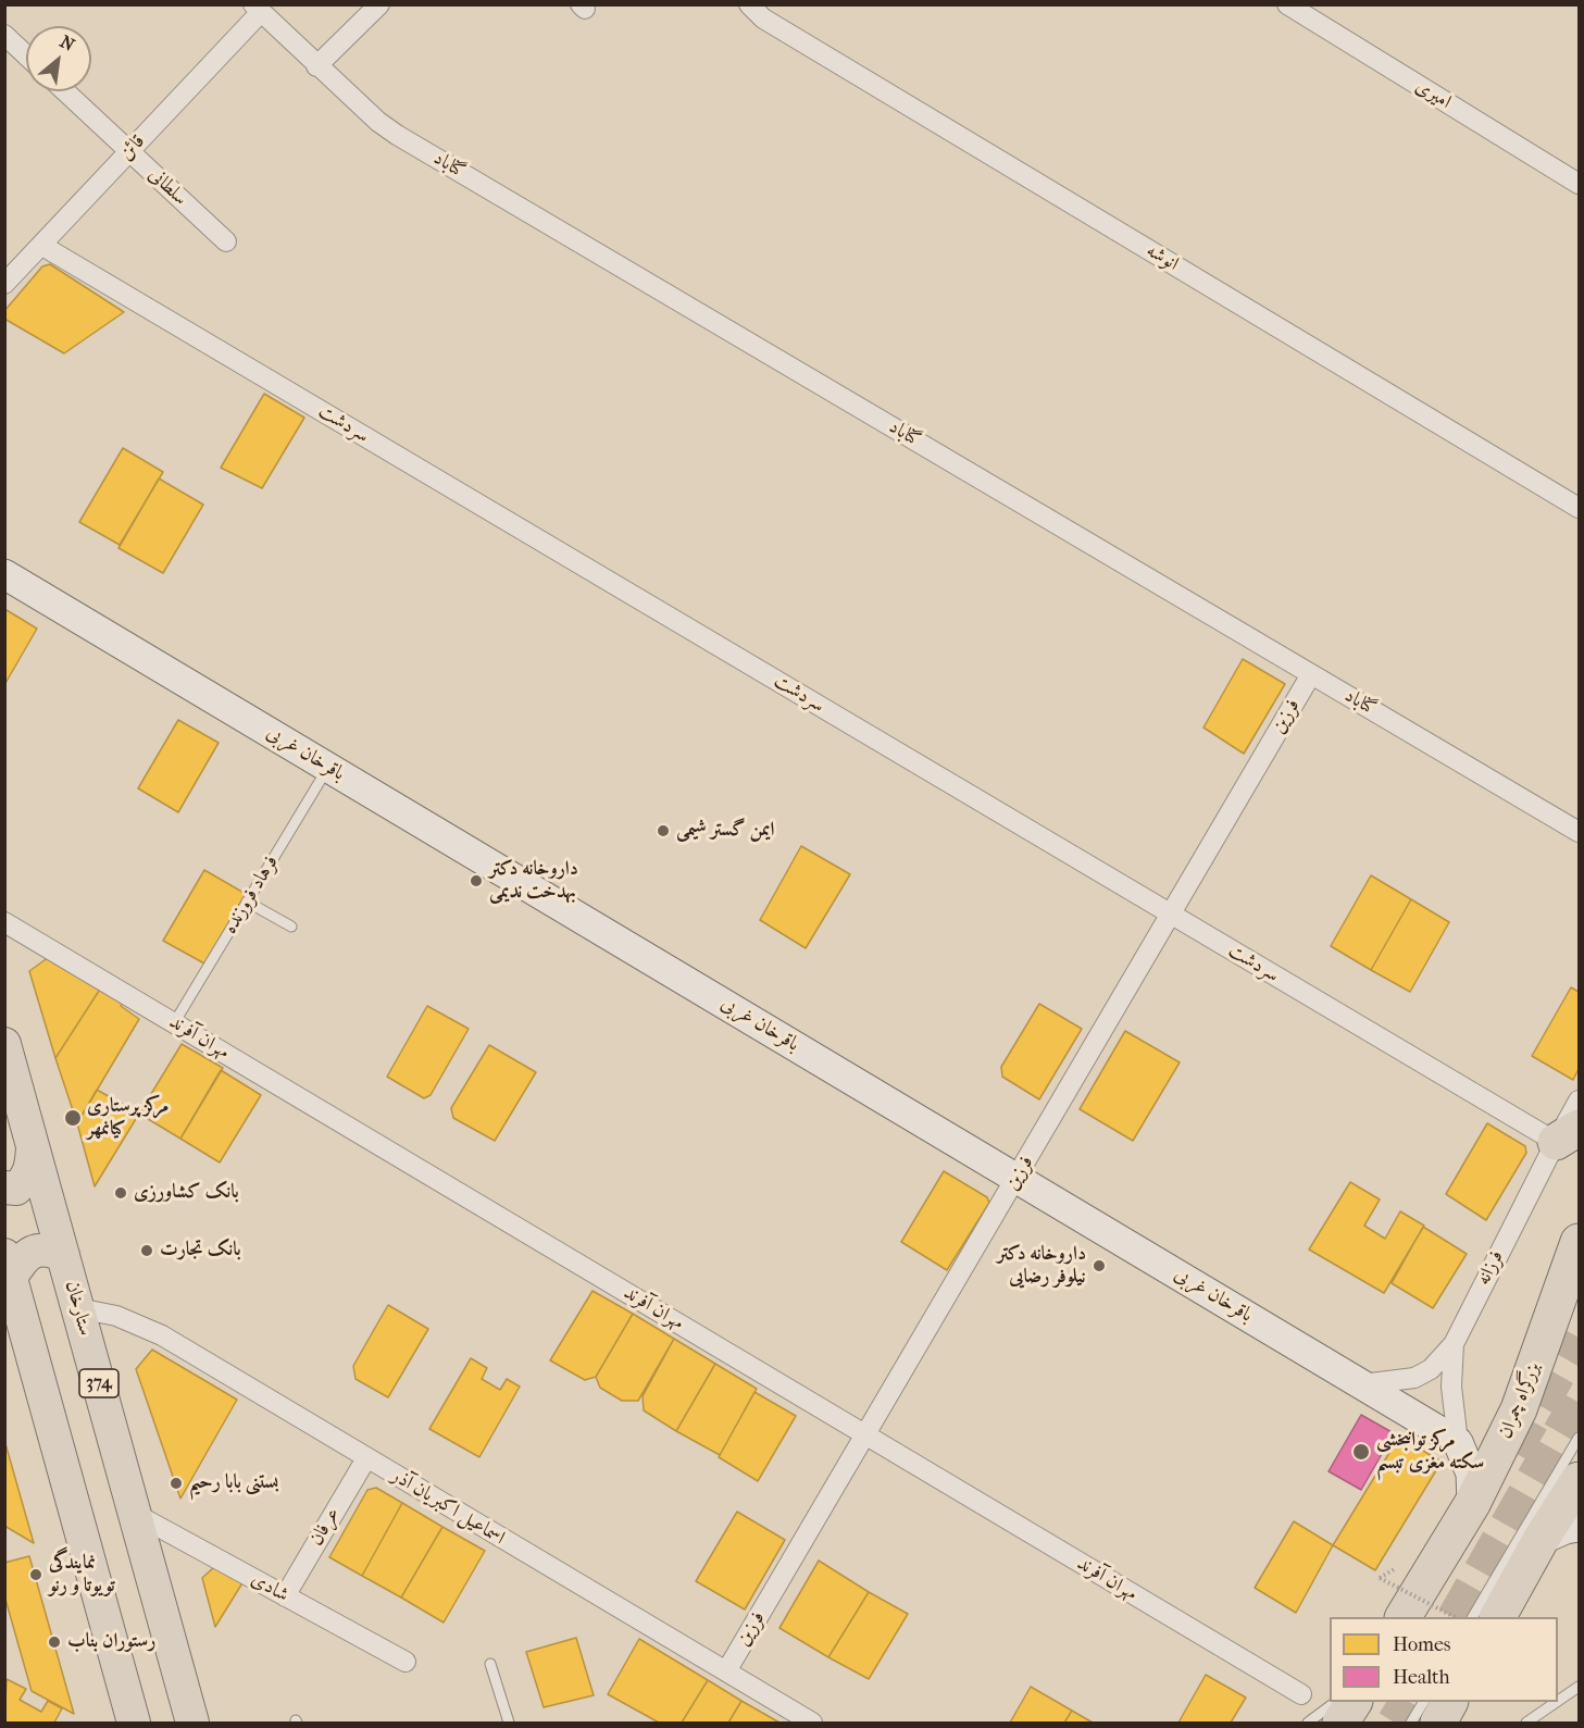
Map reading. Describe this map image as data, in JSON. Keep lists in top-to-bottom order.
{
  "streets": {
    "highway": ["بزرگراه چمران"],
    "main road": ["باقرخان غربی", "ستارخان", "374"],
    "street": [
      "امیری",
      "قائن",
      "گناباد",
      "سلطانی",
      "انوشه",
      "سردشت",
      "فرزین",
      "مهران آفرند",
      "فرزانه",
      "اسماعیل اکبریان آذر",
      "عرفان",
      "شادی"
    ],
    "lane": ["فرهاد فروزنده"]
  },
  "crossings": [
    ["قائن", "گناباد"],
    ["قائن", "سلطانی"],
    ["قائن", "سردشت"],
    ["گناباد", "فرزین"],
    ["سردشت", "فرزین"],
    ["سردشت", "فرزانه"],
    ["فرزین", "باقرخان غربی"],
    ["فرزین", "مهران آفرند"],
    ["فرزین", "اسماعیل اکبریان آذر"],
    ["باقرخان غربی", "فرهاد فروزنده"],
    ["باقرخان غربی", "فرزانه"],
    ["فرهاد فروزنده", "مهران آفرند"],
    ["ستارخان", "اسماعیل اکبریان آذر"],
    ["ستارخان", "شادی"],
    ["اسماعیل اکبریان آذر", "عرفان"],
    ["عرفان", "شادی"]
  ],
  "places": [
    "ایمن گستر شیمی",
    "داروخانه دکتر بهدخت ندیمی",
    "مرکز پرستاری کیانمهر",
    "بانک کشاورزی",
    "بانک تجارت",
    "داروخانه دکتر نیلوفر رضایی",
    "مرکز توانبخشی سکته مغزی تبسم",
    "بستنی بابا رحیم",
    "نمایندگی تویوتا و رنو",
    "رستوران بناب"
  ],
  "legend": ["Homes", "Health"],
  "north": "top right"
}
